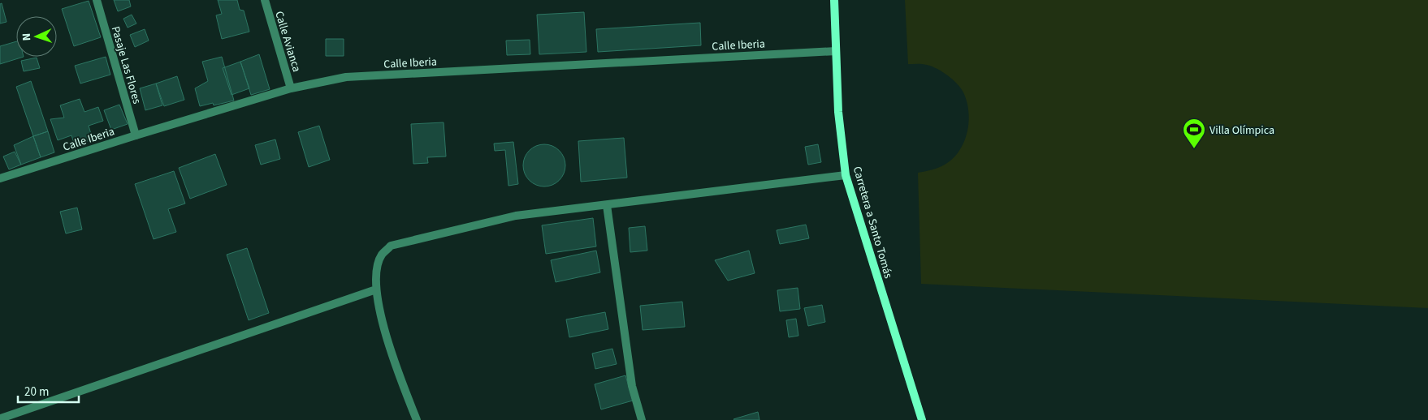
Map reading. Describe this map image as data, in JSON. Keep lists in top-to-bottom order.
{
  "streets": {
    "street": [
      "Calle Avianca",
      "Calle Iberia",
      "Pasaje Las Flores",
      "Carretera a Santo Tomás"
    ]
  },
  "crossings": [
    ["Calle Avianca", "Calle Iberia"],
    ["Calle Iberia", "Pasaje Las Flores"],
    ["Calle Iberia", "Carretera a Santo Tomás"]
  ],
  "places": {
    "sports": ["Villa Olímpica"]
  },
  "scale_bar": "20 m",
  "north": "left"
}
